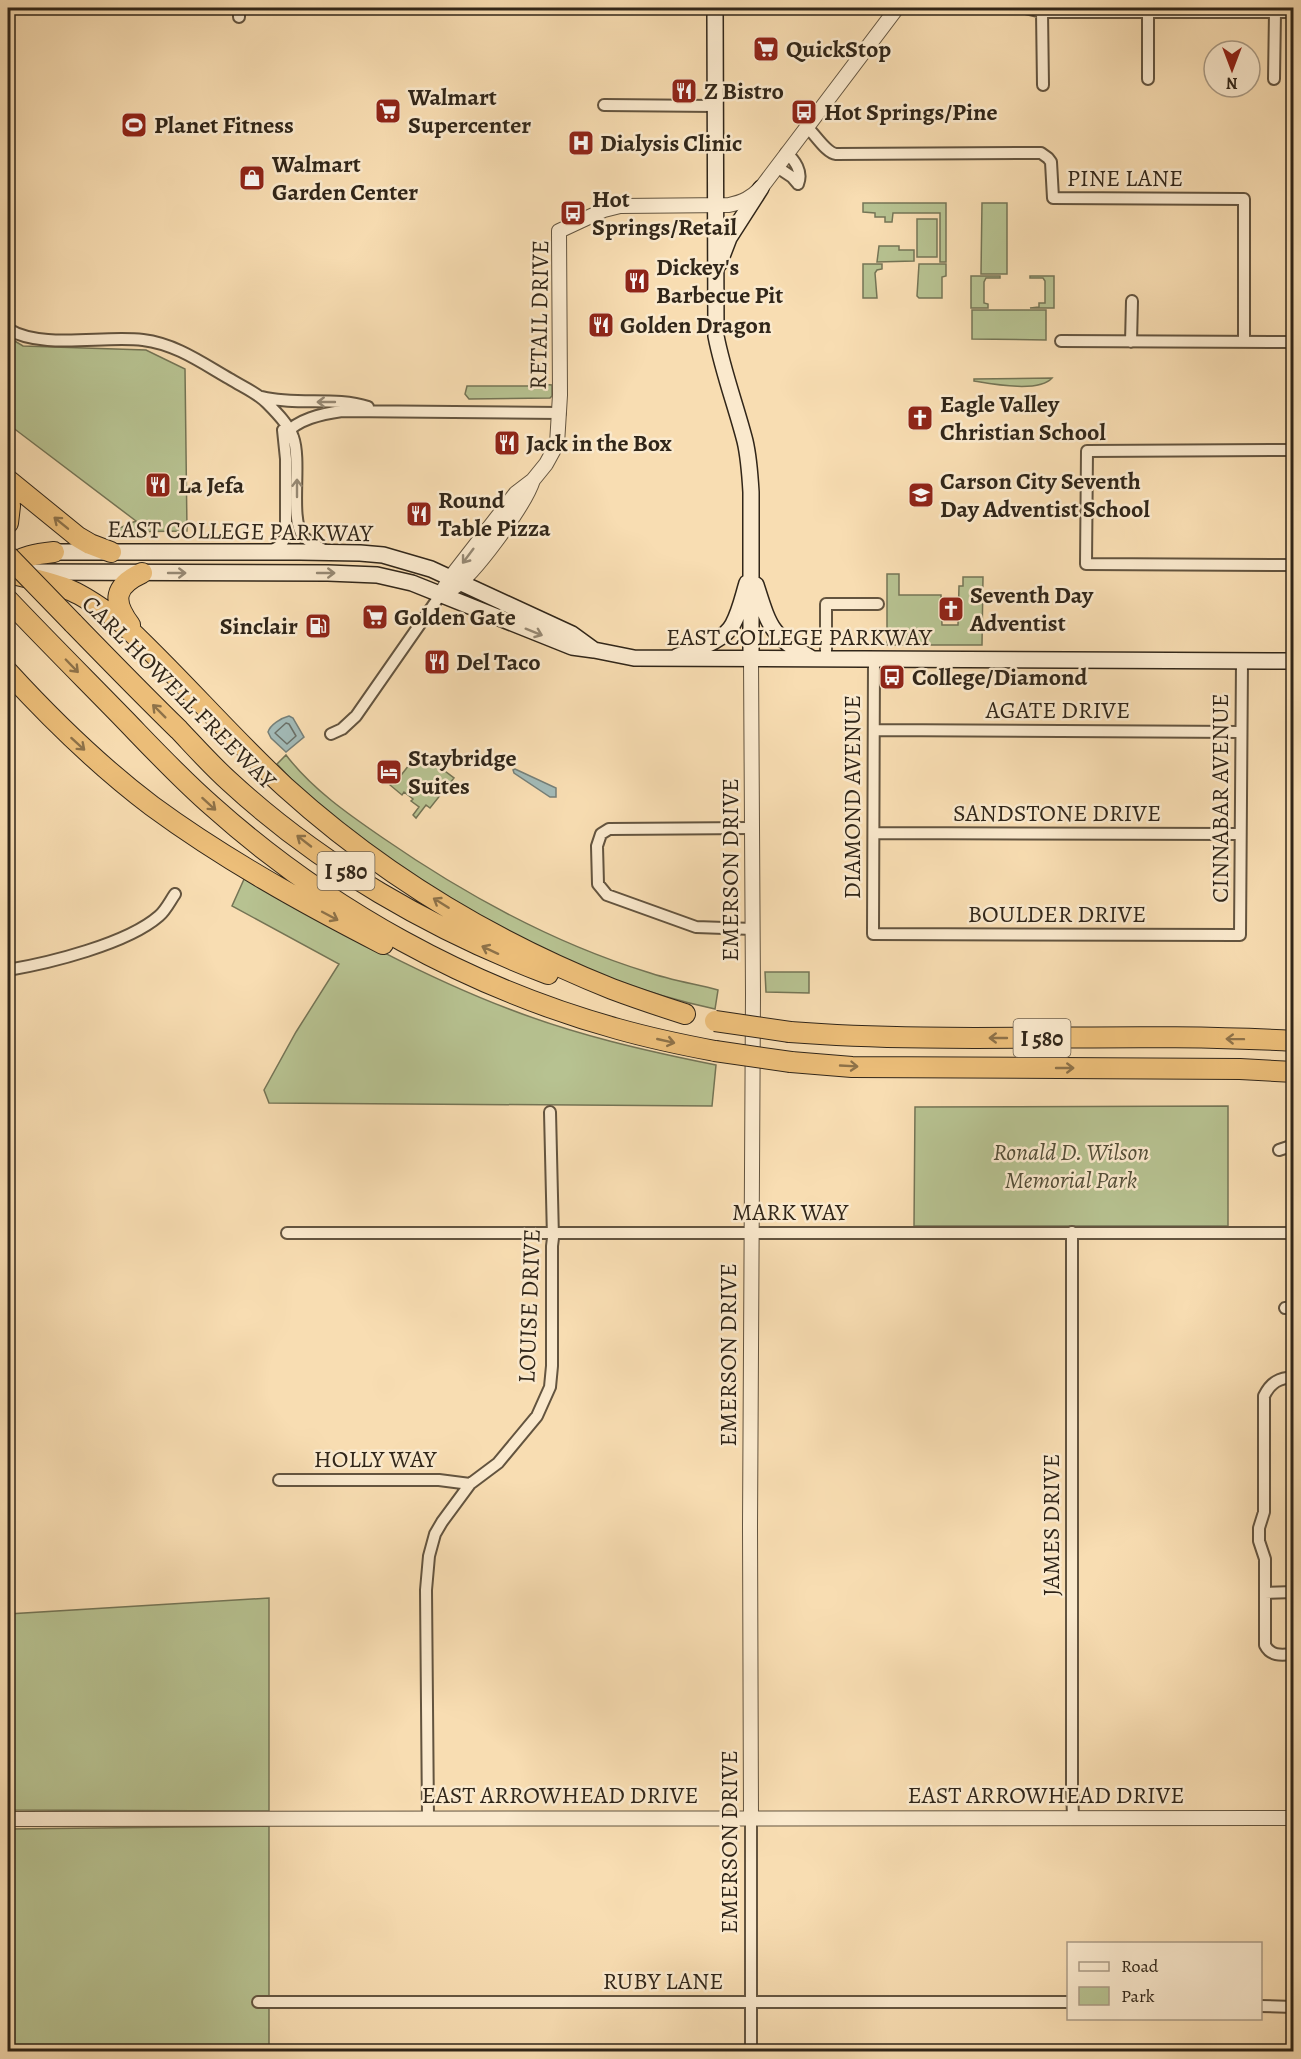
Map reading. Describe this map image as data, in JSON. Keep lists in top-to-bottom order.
{
  "streets": {
    "highway": ["CARL HOWELL FREEWAY", "I 580"],
    "main road": ["EAST COLLEGE PARKWAY"],
    "street": [
      "PINE LANE",
      "RETAIL DRIVE",
      "AGATE DRIVE",
      "DIAMOND AVENUE",
      "CINNABAR AVENUE",
      "SANDSTONE DRIVE",
      "EMERSON DRIVE",
      "BOULDER DRIVE",
      "MARK WAY",
      "LOUISE DRIVE",
      "HOLLY WAY",
      "JAMES DRIVE",
      "EAST ARROWHEAD DRIVE",
      "RUBY LANE"
    ]
  },
  "crossings": [
    ["RETAIL DRIVE", "EAST COLLEGE PARKWAY"],
    ["EAST COLLEGE PARKWAY", "DIAMOND AVENUE"],
    ["EAST COLLEGE PARKWAY", "CINNABAR AVENUE"],
    ["EAST COLLEGE PARKWAY", "EMERSON DRIVE"],
    ["AGATE DRIVE", "DIAMOND AVENUE"],
    ["AGATE DRIVE", "CINNABAR AVENUE"],
    ["DIAMOND AVENUE", "SANDSTONE DRIVE"],
    ["DIAMOND AVENUE", "BOULDER DRIVE"],
    ["CINNABAR AVENUE", "SANDSTONE DRIVE"],
    ["CINNABAR AVENUE", "BOULDER DRIVE"],
    ["EMERSON DRIVE", "MARK WAY"],
    ["EMERSON DRIVE", "EAST ARROWHEAD DRIVE"],
    ["EMERSON DRIVE", "RUBY LANE"],
    ["MARK WAY", "LOUISE DRIVE"],
    ["MARK WAY", "JAMES DRIVE"],
    ["LOUISE DRIVE", "HOLLY WAY"],
    ["LOUISE DRIVE", "EAST ARROWHEAD DRIVE"],
    ["JAMES DRIVE", "EAST ARROWHEAD DRIVE"]
  ],
  "parks": ["Ronald D. Wilson Memorial Park"],
  "places": {
    "supermarket": ["QuickStop", "Walmart Supercenter", "Golden Gate"],
    "restaurant": [
      "Z Bistro",
      "Dickey's Barbecue Pit",
      "Golden Dragon",
      "Jack in the Box",
      "La Jefa",
      "Round Table Pizza",
      "Del Taco"
    ],
    "bus stop": ["Hot Springs/Pine", "Hot Springs/Retail", "College/Diamond"],
    "sports": ["Planet Fitness"],
    "hospital": ["Dialysis Clinic"],
    "shop": ["Walmart Garden Center"],
    "church": ["Eagle Valley Christian School", "Seventh Day Adventist"],
    "school or university": ["Carson City Seventh Day Adventist School"],
    "fuel station": ["Sinclair"],
    "hotel": ["Staybridge Suites"]
  },
  "legend": ["Road", "Park"],
  "north": "bottom"
}
